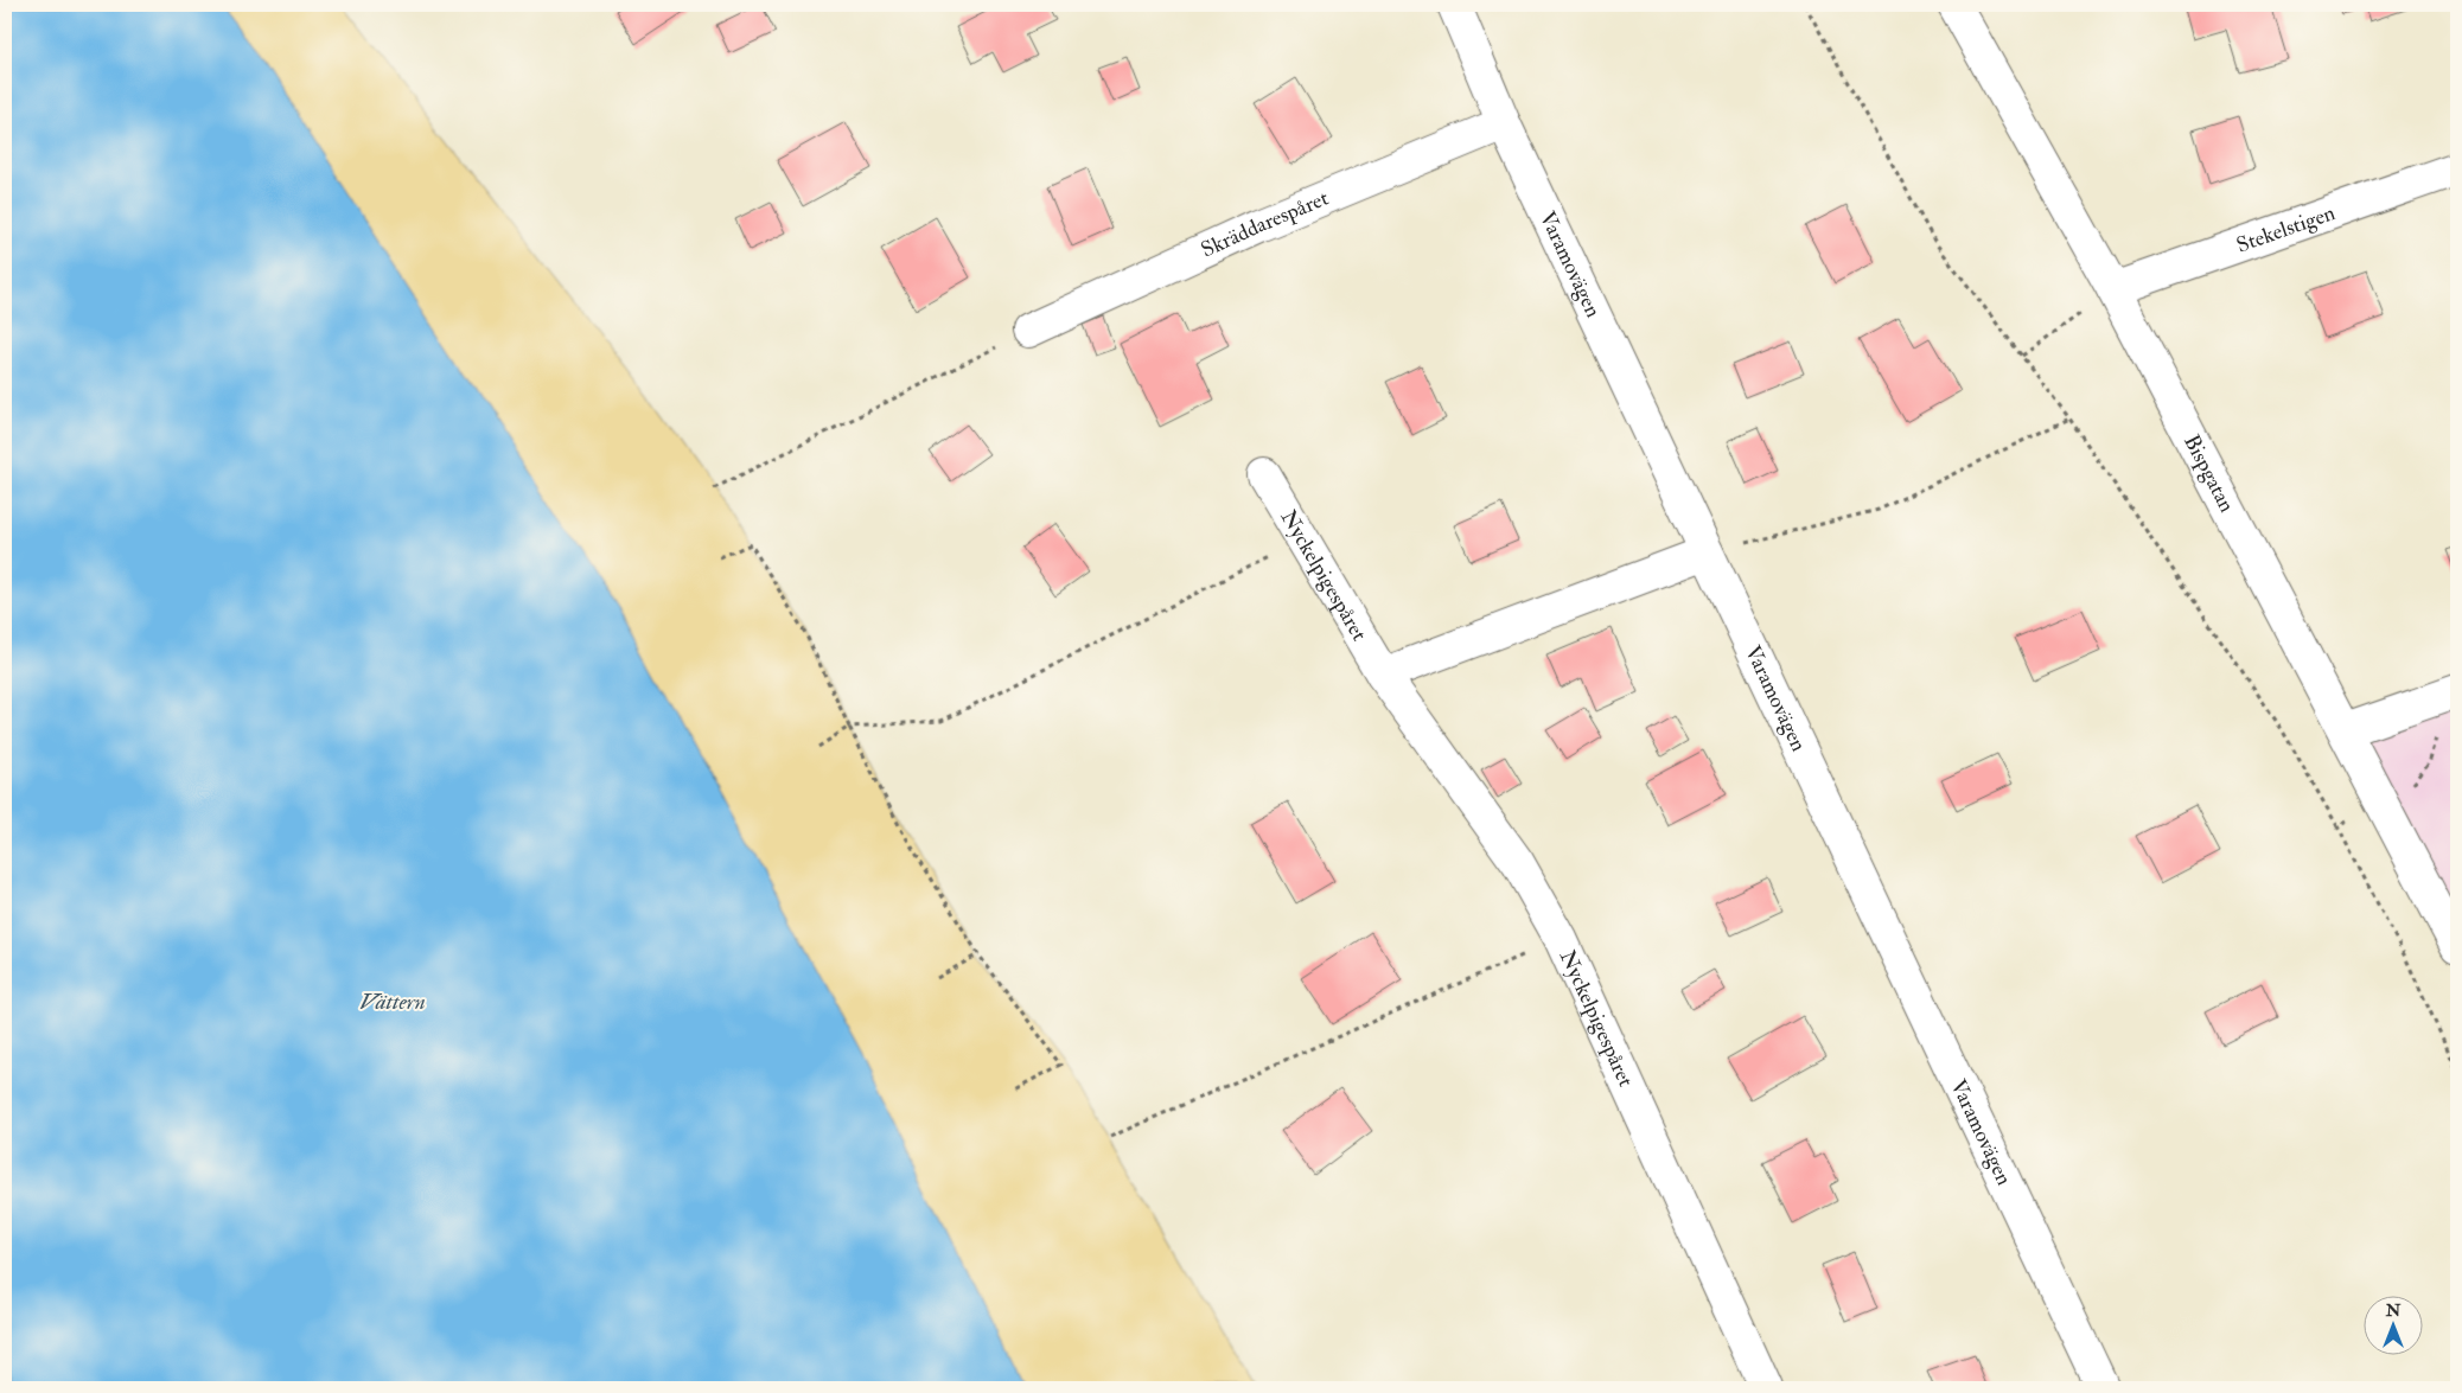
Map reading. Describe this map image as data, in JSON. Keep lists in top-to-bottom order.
{
  "streets": {
    "street": [
      "Skräddarespåret",
      "Stekelstigen",
      "Varamovägen",
      "Bispgatan",
      "Nyckelpigespåret"
    ]
  },
  "crossings": [
    ["Skräddarespåret", "Varamovägen"],
    ["Stekelstigen", "Bispgatan"]
  ],
  "water": ["Vättern"],
  "north": "top"
}
